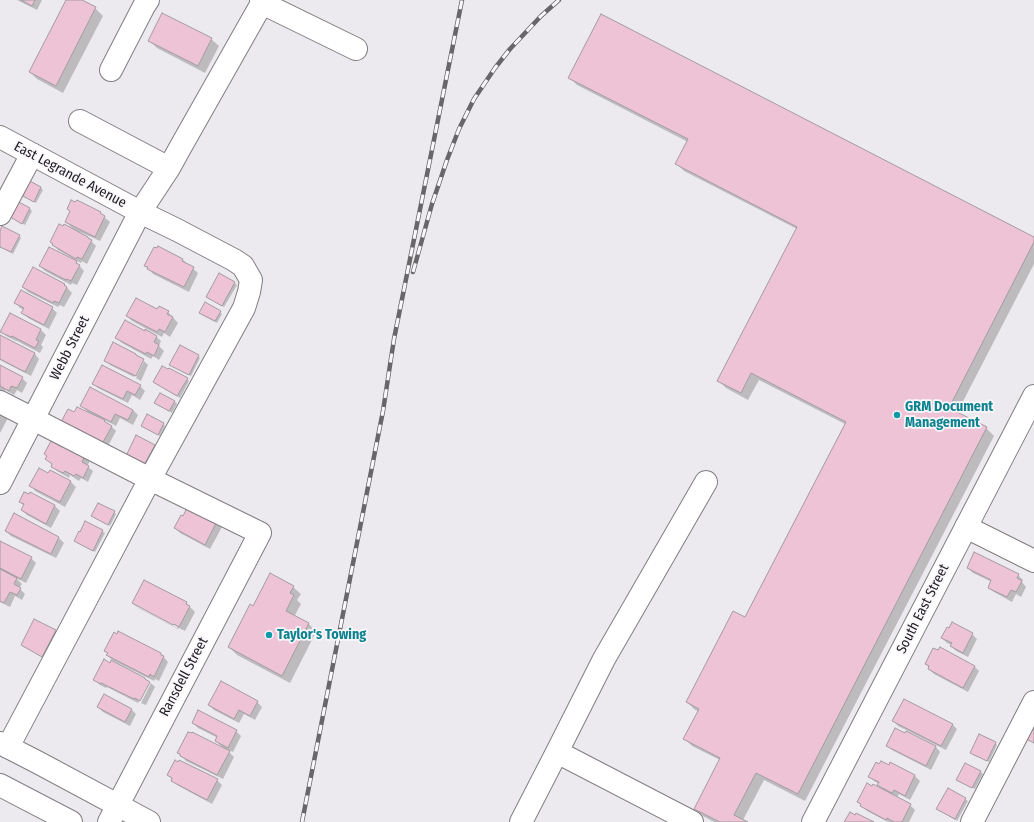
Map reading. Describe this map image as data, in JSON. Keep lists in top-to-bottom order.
{
  "streets": {
    "street": [
      "East Legrande Avenue",
      "Webb Street",
      "South East Street",
      "Ransdell Street"
    ]
  },
  "crossings": [
    ["East Legrande Avenue", "Webb Street"],
    ["East Legrande Avenue", "Ransdell Street"]
  ],
  "places": ["GRM Document Management", "Taylor's Towing"]
}
